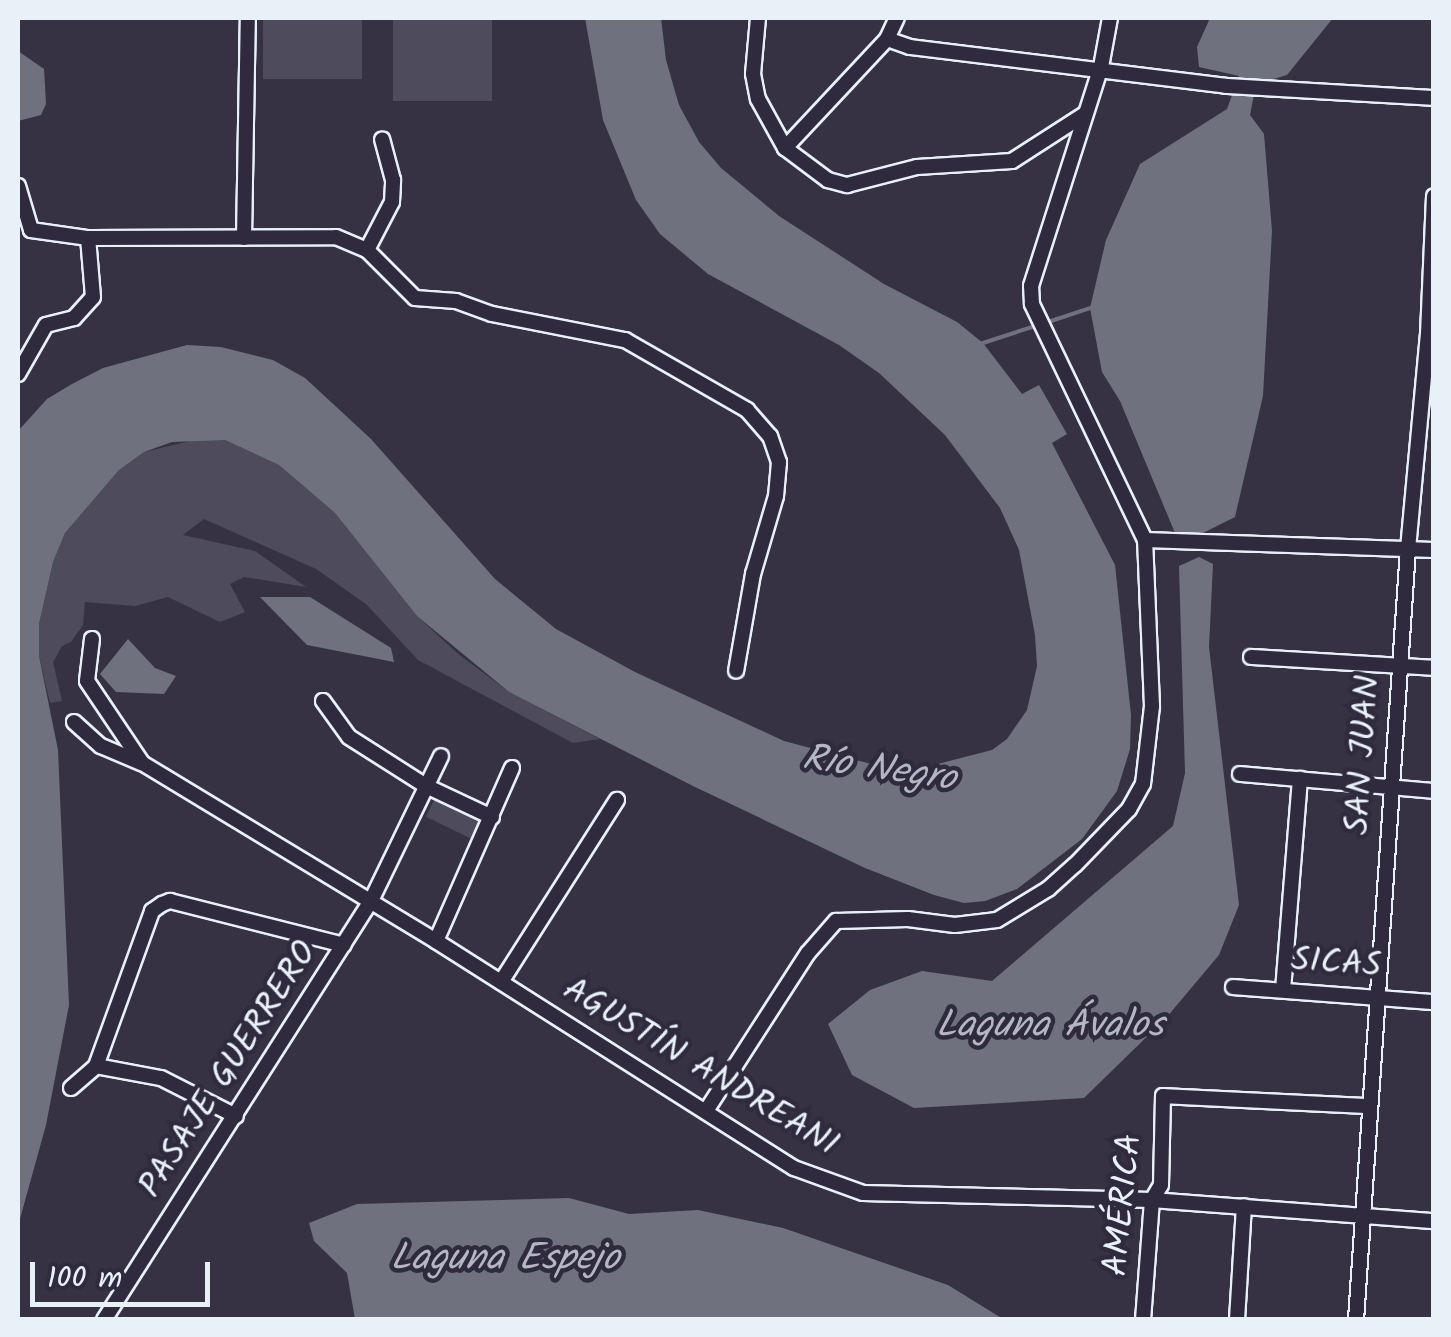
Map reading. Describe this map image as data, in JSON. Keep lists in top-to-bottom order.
{
  "streets": {
    "street": [
      "SAN JUAN",
      "SICAS",
      "AGUSTÍN ANDREANI",
      "PASAJE GUERRERO",
      "AMÉRICA"
    ]
  },
  "crossings": [
    ["SAN JUAN", "SICAS"],
    ["SAN JUAN", "AGUSTÍN ANDREANI"],
    ["SAN JUAN", "AMÉRICA"],
    ["AGUSTÍN ANDREANI", "PASAJE GUERRERO"],
    ["AGUSTÍN ANDREANI", "AMÉRICA"]
  ],
  "water": ["Río Negro", "Laguna Ávalos", "Laguna Espejo"],
  "scale_bar": "100 m"
}
